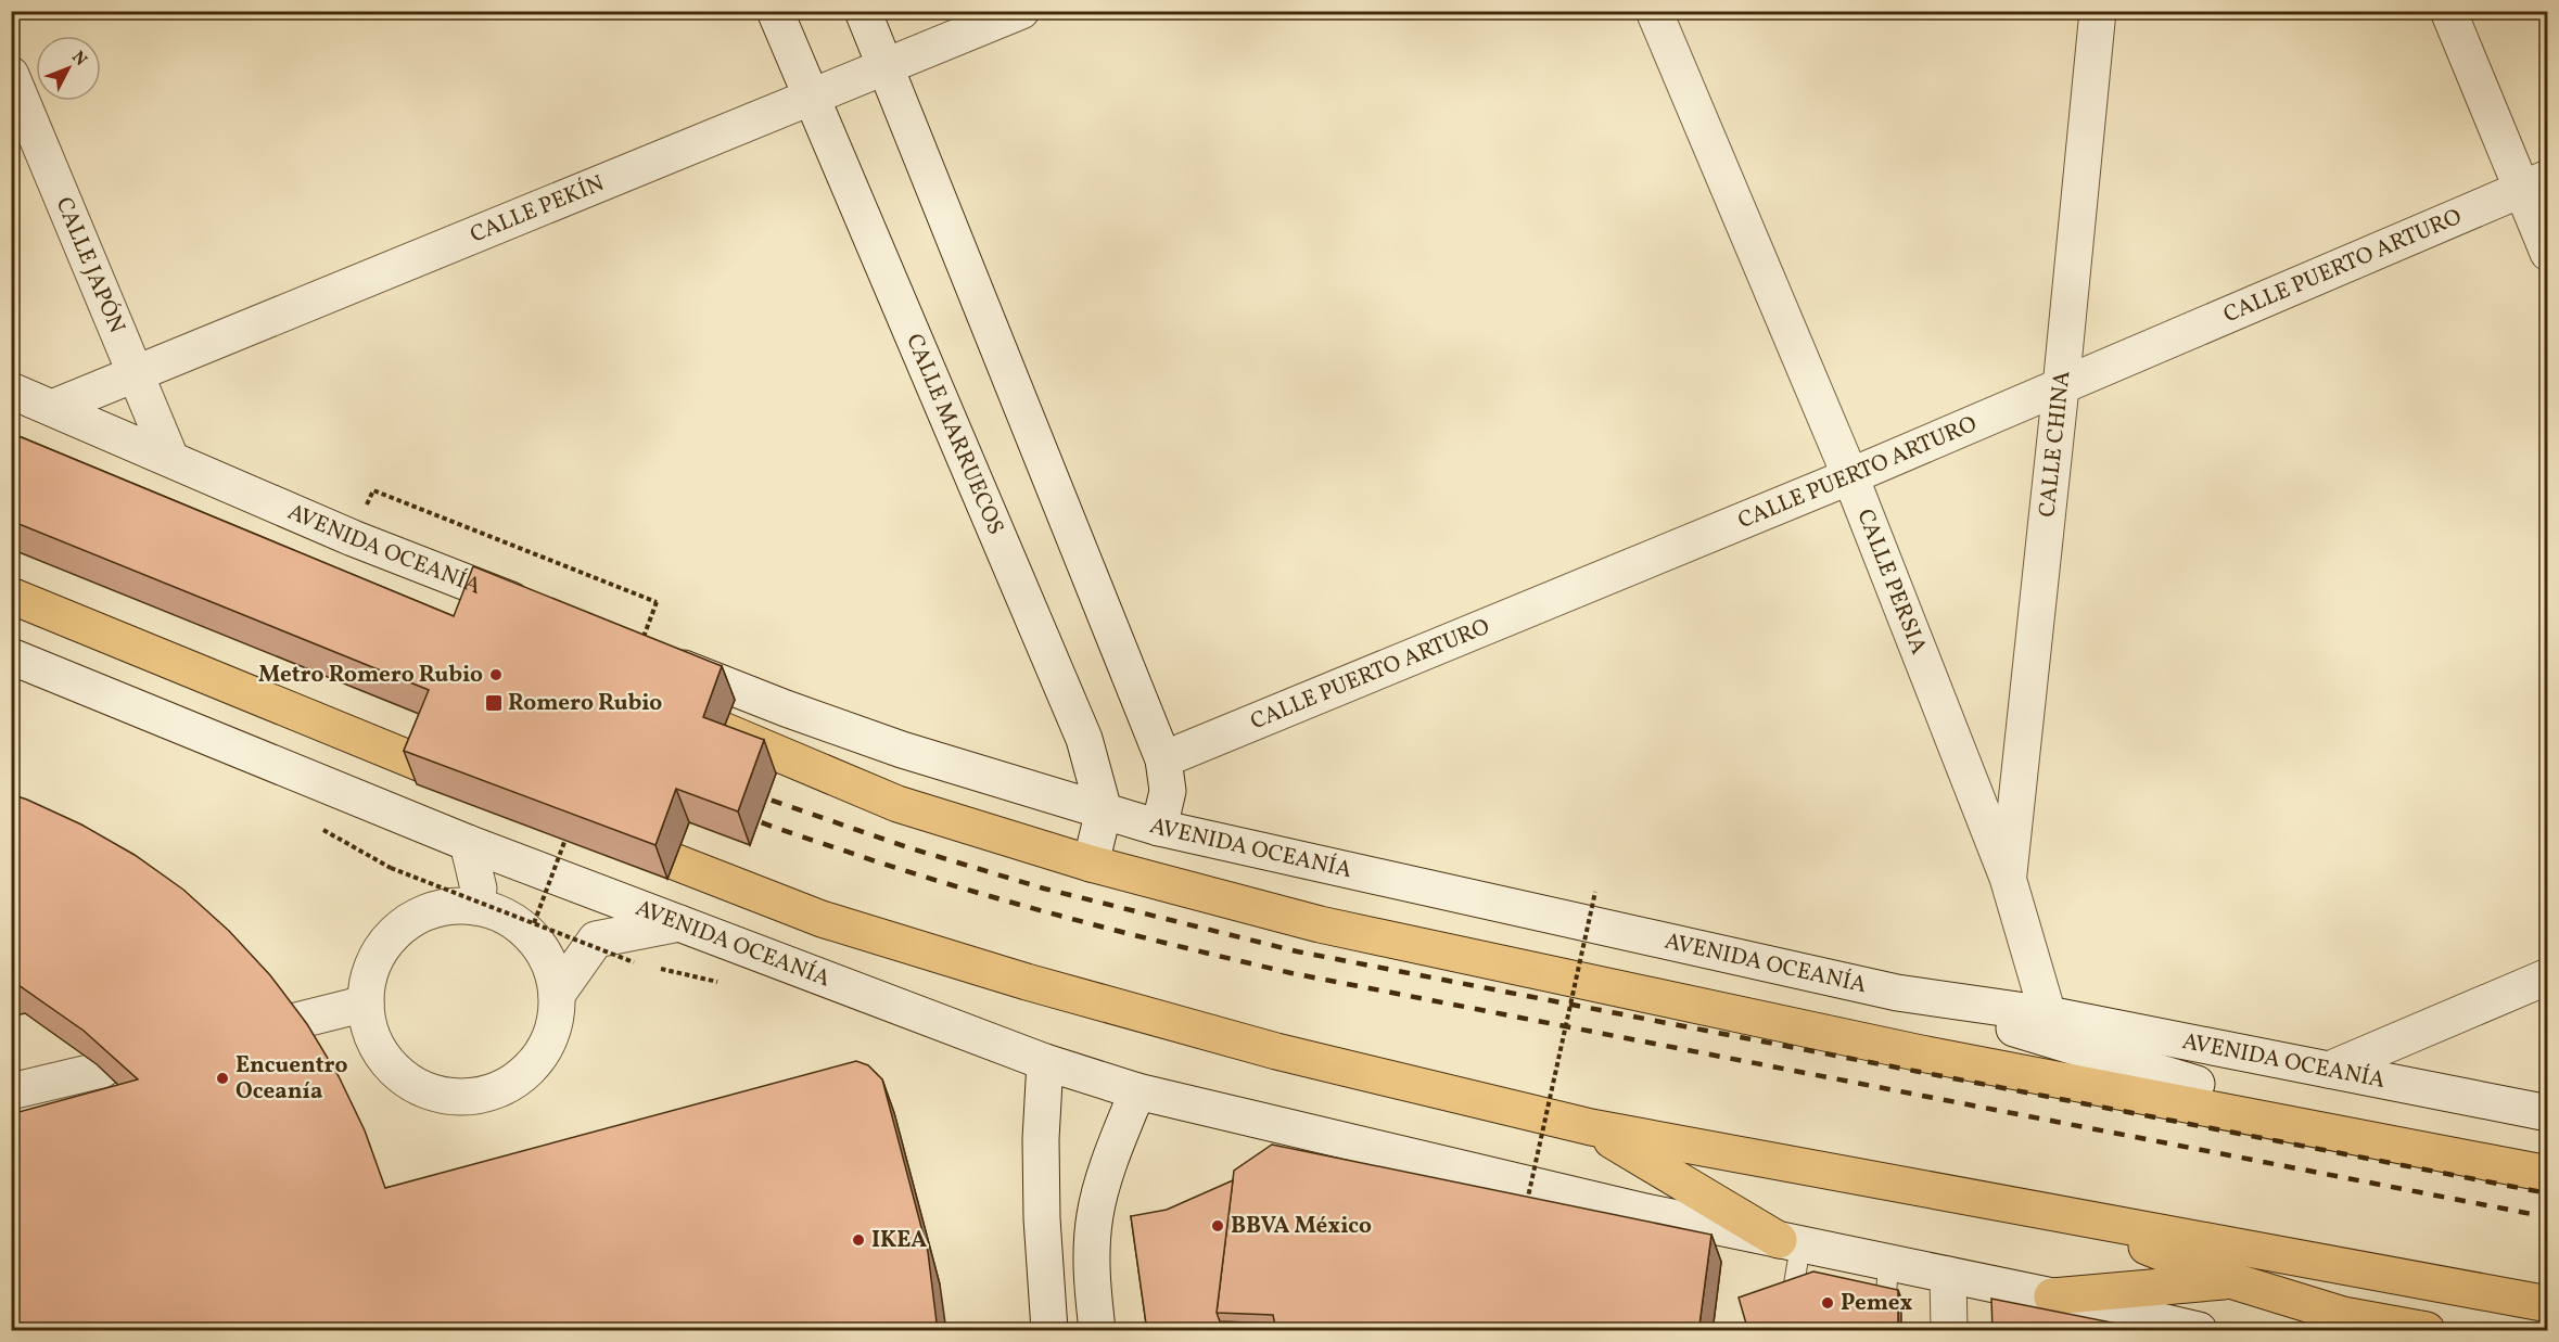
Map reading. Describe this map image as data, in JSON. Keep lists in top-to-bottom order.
{
  "streets": {
    "street": [
      "CALLE PEKÍN",
      "CALLE PUERTO ARTURO",
      "CALLE JAPÓN",
      "CALLE MARRUECOS",
      "CALLE CHINA",
      "AVENIDA OCEANÍA",
      "CALLE PERSIA"
    ]
  },
  "crossings": [
    ["CALLE PEKÍN", "CALLE JAPÓN"],
    ["CALLE PEKÍN", "CALLE MARRUECOS"],
    ["CALLE PEKÍN", "AVENIDA OCEANÍA"],
    ["CALLE PUERTO ARTURO", "CALLE CHINA"],
    ["CALLE PUERTO ARTURO", "CALLE PERSIA"],
    ["CALLE JAPÓN", "AVENIDA OCEANÍA"],
    ["CALLE MARRUECOS", "AVENIDA OCEANÍA"],
    ["CALLE CHINA", "CALLE PERSIA"],
    ["AVENIDA OCEANÍA", "CALLE PERSIA"]
  ],
  "places": {
    "other": [
      "Metro Romero Rubio",
      "Encuentro Oceanía",
      "BBVA México",
      "IKEA",
      "Pemex"
    ],
    "transit": ["Romero Rubio"]
  },
  "north": "top right"
}
